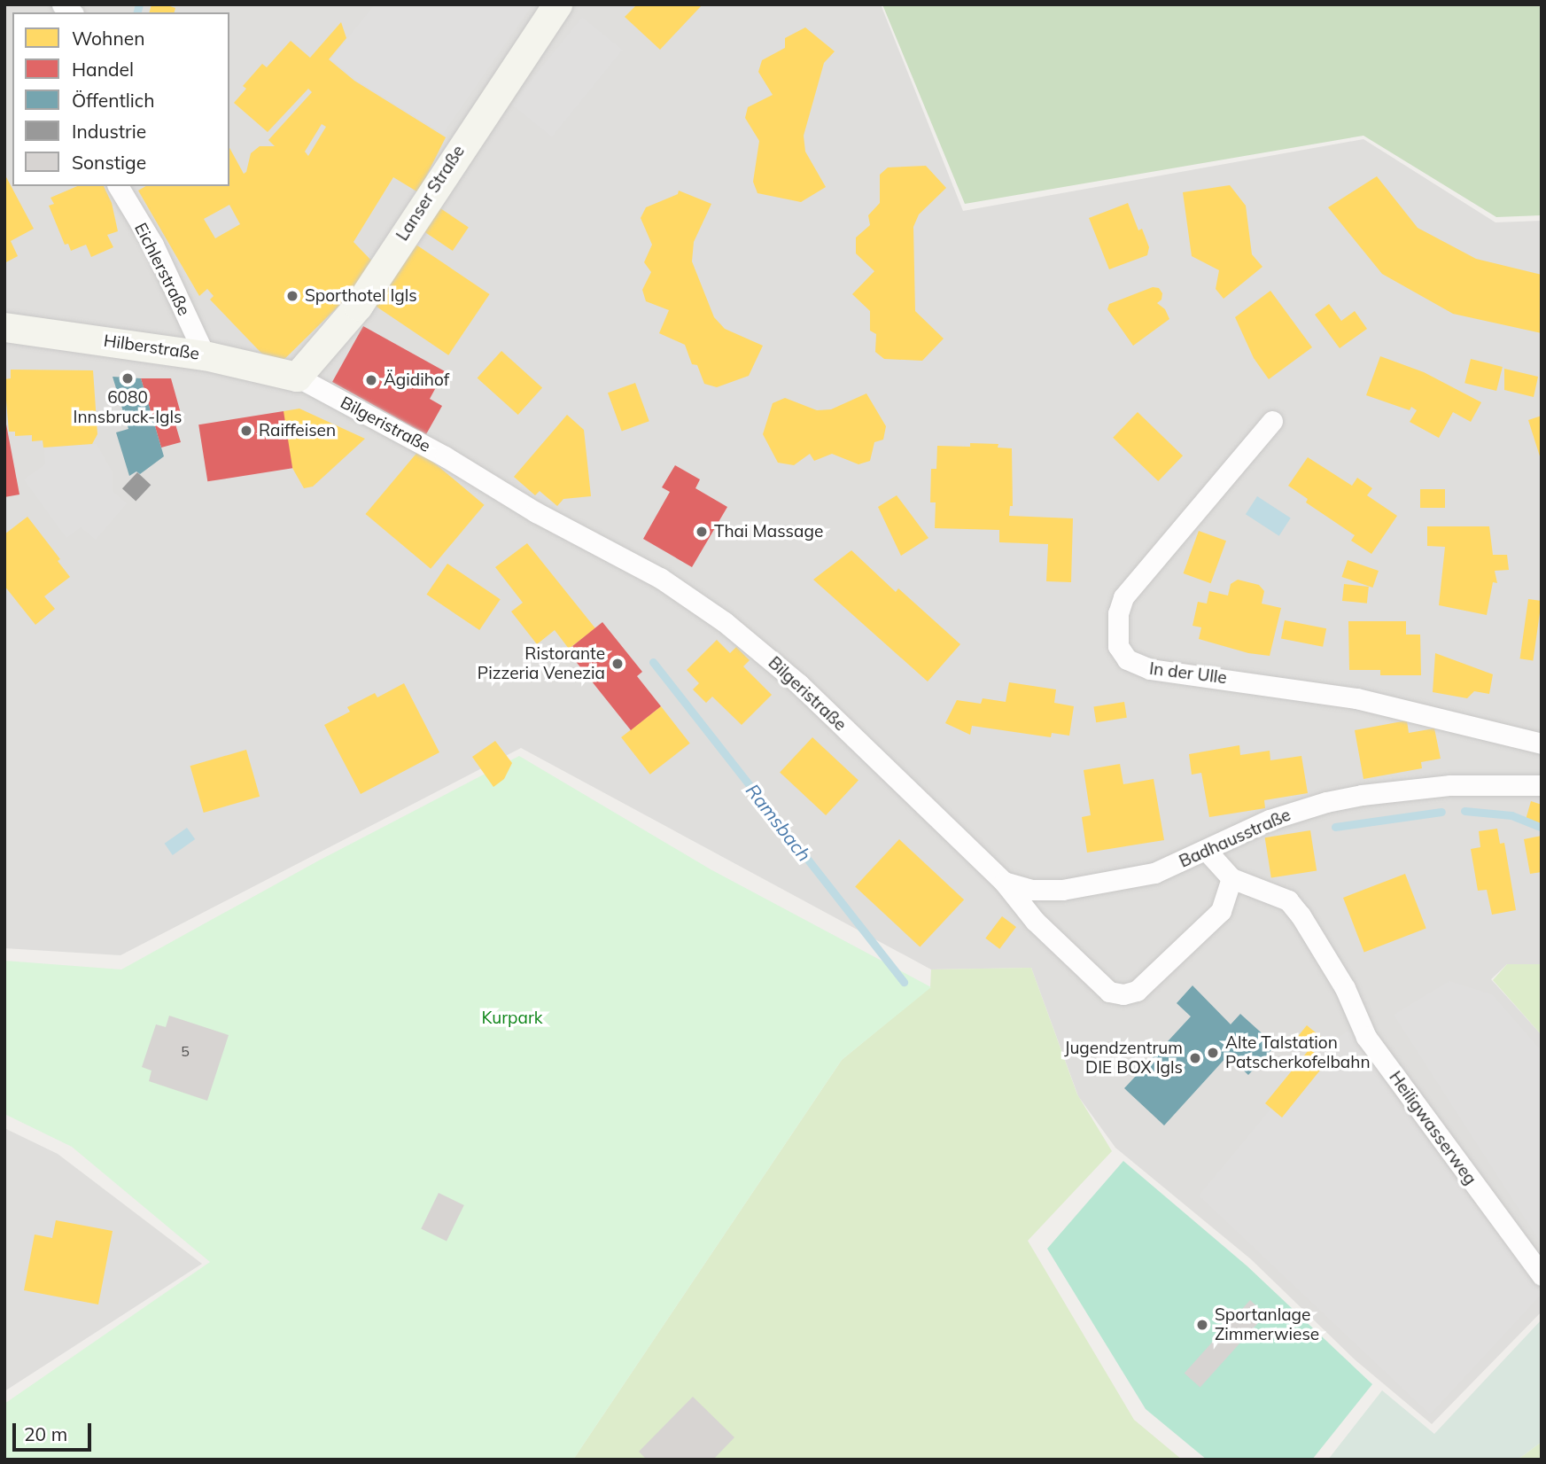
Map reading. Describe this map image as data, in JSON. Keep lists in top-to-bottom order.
{
  "streets": {
    "main road": ["Lanser Straße", "Hilberstraße"],
    "street": [
      "Eichlerstraße",
      "Bilgeristraße",
      "In der Ulle",
      "Badhausstraße",
      "Heiligwasserweg"
    ]
  },
  "crossings": [
    ["Lanser Straße", "Hilberstraße"],
    ["Lanser Straße", "Bilgeristraße"],
    ["Eichlerstraße", "Hilberstraße"],
    ["Hilberstraße", "Bilgeristraße"],
    ["Bilgeristraße", "Badhausstraße"],
    ["Bilgeristraße", "Heiligwasserweg"],
    ["Badhausstraße", "Heiligwasserweg"]
  ],
  "water": ["Ramsbach"],
  "parks": ["Kurpark"],
  "places": [
    "Sporthotel Igls",
    "6080 Innsbruck-Igls",
    "Ägidihof",
    "Raiffeisen",
    "Thai Massage",
    "Ristorante Pizzeria Venezia",
    "Alte Talstation Patscherkofelbahn",
    "Jugendzentrum DIE BOX Igls",
    "Sportanlage Zimmerwiese"
  ],
  "house_numbers": ["5"],
  "legend": [
    "Wohnen",
    "Handel",
    "Öffentlich",
    "Industrie",
    "Sonstige"
  ],
  "scale_bar": "20 m"
}
